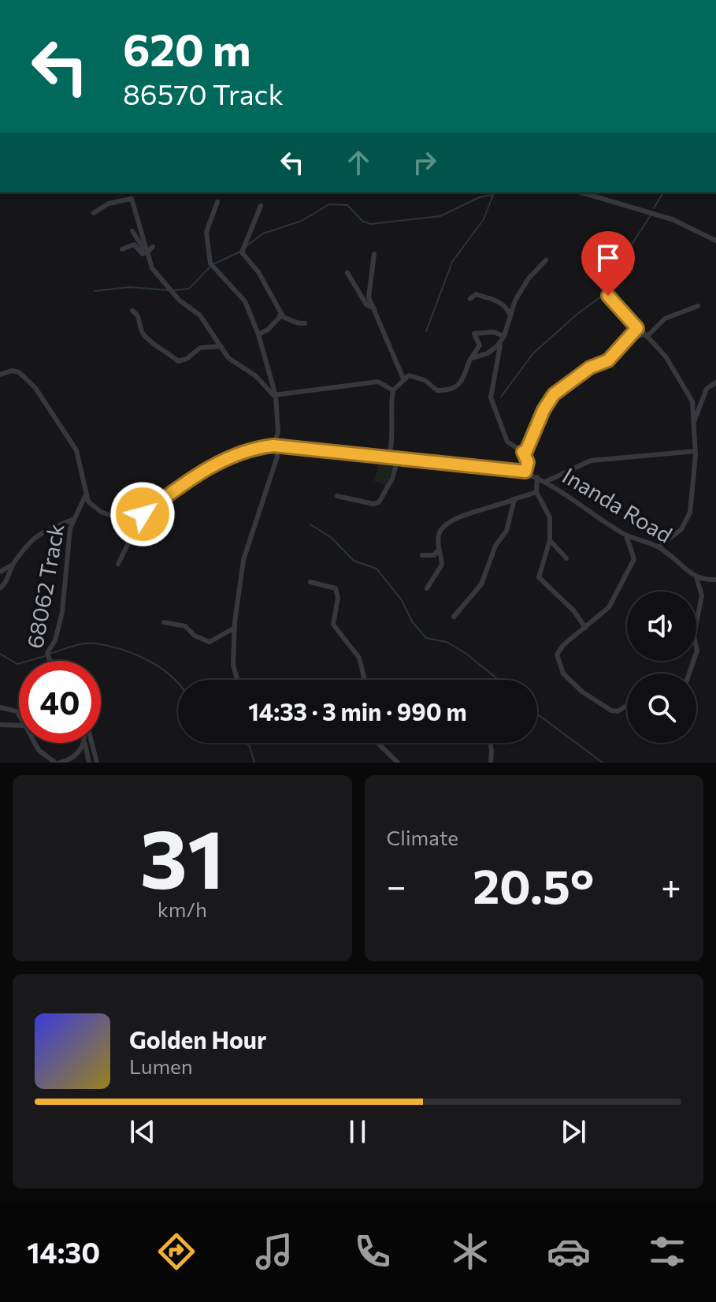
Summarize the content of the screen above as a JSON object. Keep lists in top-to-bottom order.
{
  "streets": {
    "street": ["Inanda Road", "68062 Track"]
  },
  "page": {
    "turn": ["620 m", "86570 Track"],
    "limit": "40",
    "trip": "14:33 · 3 min · 990 m",
    "tile": [
      ["31", "km/h"],
      "Climate"
    ],
    "heat": ["−", "20.5°", "+"],
    "song": ["Golden Hour", "Lumen"],
    "tabs": "14:30"
  }
}
